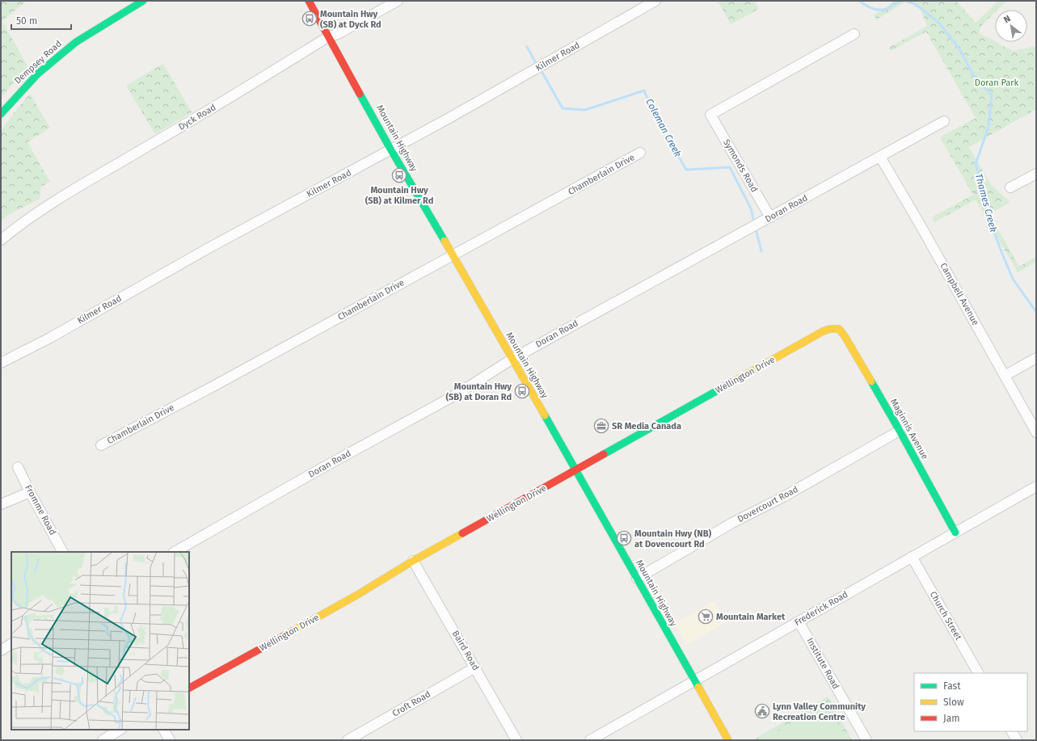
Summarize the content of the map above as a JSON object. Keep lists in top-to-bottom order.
{
  "streets": {
    "street": [
      "Kilmer Road",
      "Dempsey Road",
      "Dyck Road",
      "Mountain Highway",
      "Symonds Road",
      "Chamberlain Drive",
      "Doran Road",
      "Campbell Avenue",
      "Wellington Drive",
      "Maginnis Avenue",
      "Dovercourt Road",
      "Fromme Road",
      "Frederick Road",
      "Church Street",
      "Baird Road",
      "Institute Road",
      "Croft Road"
    ]
  },
  "crossings": [
    ["Kilmer Road", "Mountain Highway"],
    ["Dyck Road", "Mountain Highway"],
    ["Mountain Highway", "Chamberlain Drive"],
    ["Mountain Highway", "Doran Road"],
    ["Mountain Highway", "Wellington Drive"],
    ["Mountain Highway", "Dovercourt Road"],
    ["Mountain Highway", "Frederick Road"],
    ["Symonds Road", "Doran Road"],
    ["Doran Road", "Campbell Avenue"],
    ["Wellington Drive", "Maginnis Avenue"],
    ["Wellington Drive", "Baird Road"],
    ["Maginnis Avenue", "Dovercourt Road"],
    ["Maginnis Avenue", "Frederick Road"],
    ["Frederick Road", "Church Street"],
    ["Frederick Road", "Institute Road"],
    ["Baird Road", "Croft Road"]
  ],
  "water": ["Coleman Creek", "Thames Creek"],
  "parks": ["Doran Park"],
  "places": {
    "bus stop": [
      "Mountain Hwy (SB) at Dyck Rd",
      "Mountain Hwy (SB) at Kilmer Rd",
      "Mountain Hwy (SB) at Doran Rd",
      "Mountain Hwy (NB) at Dovencourt Rd"
    ],
    "office": ["SR Media Canada"],
    "supermarket": ["Mountain Market"],
    "public building": ["Lynn Valley Community Recreation Centre"]
  },
  "legend": ["Fast", "Slow", "Jam"],
  "scale_bar": "50 m",
  "north": "top left"
}
